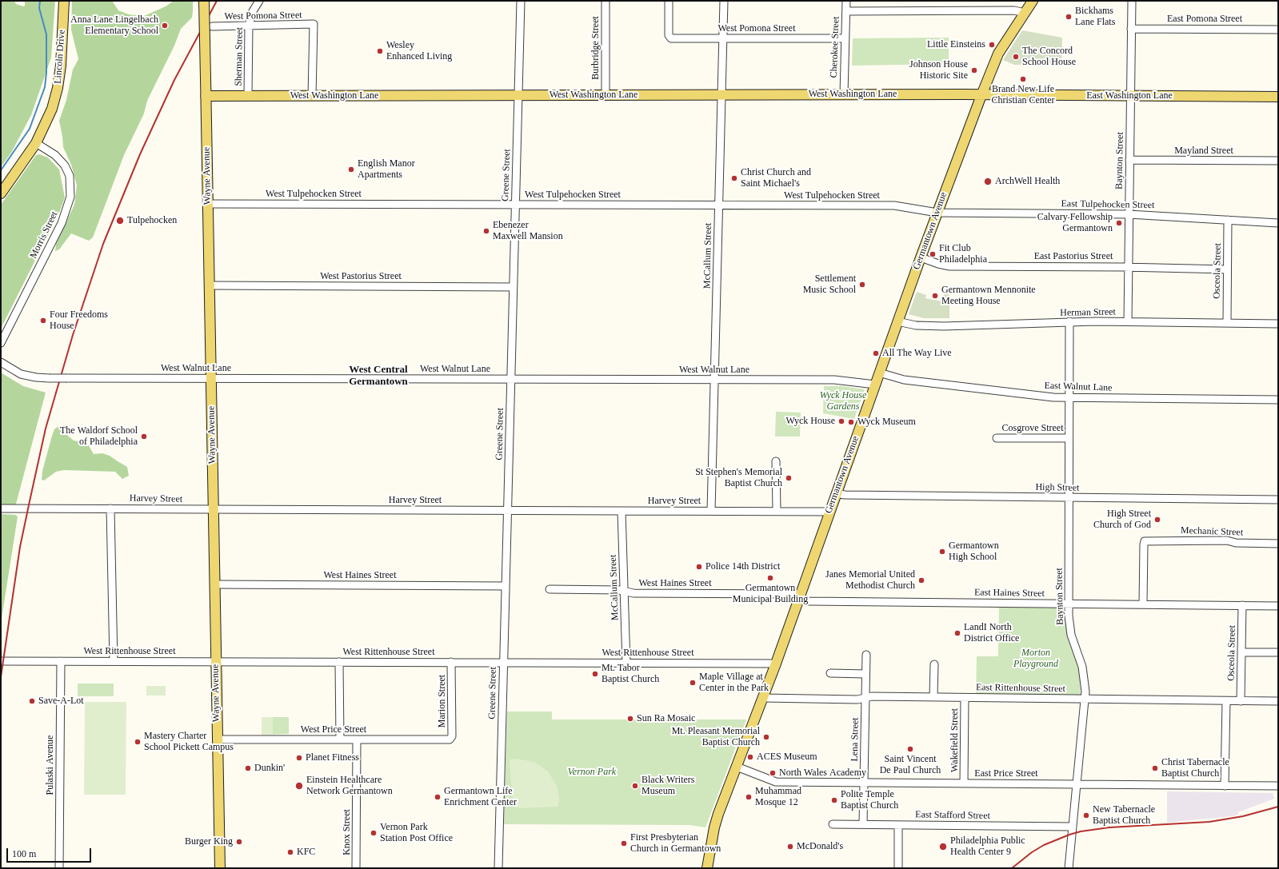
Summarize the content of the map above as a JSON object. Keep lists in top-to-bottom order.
{
  "streets": {
    "main road": [
      "Lincoln Drive",
      "West Washington Lane",
      "East Washington Lane",
      "Wayne Avenue",
      "Germantown Avenue"
    ],
    "street": [
      "West Pomona Street",
      "East Pomona Street",
      "Cherokee Street",
      "Burbridge Street",
      "Sherman Street",
      "Mayland Street",
      "Baynton Street",
      "Greene Street",
      "West Tulpehocken Street",
      "East Tulpehocken Street",
      "Morris Street",
      "McCallum Street",
      "East Pastorius Street",
      "Osceola Street",
      "West Pastorius Street",
      "Herman Street",
      "West Walnut Lane",
      "East Walnut Lane",
      "Cosgrove Street",
      "High Street",
      "Harvey Street",
      "Mechanic Street",
      "West Haines Street",
      "East Haines Street",
      "West Rittenhouse Street",
      "East Rittenhouse Street",
      "Marion Street",
      "West Price Street",
      "Lena Street",
      "Wakefield Street",
      "Pulaski Avenue",
      "East Price Street",
      "East Stafford Street",
      "Knox Street"
    ]
  },
  "crossings": [
    ["West Pomona Street", "Cherokee Street"],
    ["West Pomona Street", "Sherman Street"],
    ["West Pomona Street", "West Washington Lane"],
    ["West Pomona Street", "McCallum Street"],
    ["East Pomona Street", "Baynton Street"],
    ["Cherokee Street", "West Washington Lane"],
    ["Burbridge Street", "West Washington Lane"],
    ["Lincoln Drive", "Morris Street"],
    ["Sherman Street", "West Washington Lane"],
    ["West Washington Lane", "East Washington Lane"],
    ["West Washington Lane", "Greene Street"],
    ["West Washington Lane", "Wayne Avenue"],
    ["West Washington Lane", "Germantown Avenue"],
    ["West Washington Lane", "McCallum Street"],
    ["East Washington Lane", "Baynton Street"],
    ["East Washington Lane", "Germantown Avenue"],
    ["Mayland Street", "Baynton Street"],
    ["Baynton Street", "East Tulpehocken Street"],
    ["Baynton Street", "East Pastorius Street"],
    ["Baynton Street", "Herman Street"],
    ["Baynton Street", "East Walnut Lane"],
    ["Baynton Street", "Cosgrove Street"],
    ["Baynton Street", "High Street"],
    ["Baynton Street", "East Haines Street"],
    ["Baynton Street", "East Rittenhouse Street"],
    ["Baynton Street", "East Price Street"],
    ["Baynton Street", "East Stafford Street"],
    ["Greene Street", "West Tulpehocken Street"],
    ["Greene Street", "West Pastorius Street"],
    ["Greene Street", "West Walnut Lane"],
    ["Greene Street", "Harvey Street"],
    ["Greene Street", "West Haines Street"],
    ["Greene Street", "West Rittenhouse Street"],
    ["Wayne Avenue", "West Tulpehocken Street"],
    ["Wayne Avenue", "West Pastorius Street"],
    ["Wayne Avenue", "West Walnut Lane"],
    ["Wayne Avenue", "Harvey Street"],
    ["Wayne Avenue", "West Haines Street"],
    ["Wayne Avenue", "West Rittenhouse Street"],
    ["Wayne Avenue", "West Price Street"],
    ["West Tulpehocken Street", "East Tulpehocken Street"],
    ["West Tulpehocken Street", "Germantown Avenue"],
    ["West Tulpehocken Street", "McCallum Street"],
    ["East Tulpehocken Street", "Germantown Avenue"],
    ["East Tulpehocken Street", "Osceola Street"],
    ["Germantown Avenue", "East Pastorius Street"],
    ["Germantown Avenue", "Herman Street"],
    ["Germantown Avenue", "West Walnut Lane"],
    ["Germantown Avenue", "East Walnut Lane"],
    ["Germantown Avenue", "High Street"],
    ["Germantown Avenue", "Harvey Street"],
    ["Germantown Avenue", "West Haines Street"],
    ["Germantown Avenue", "East Haines Street"],
    ["Germantown Avenue", "West Rittenhouse Street"],
    ["Germantown Avenue", "East Rittenhouse Street"],
    ["Germantown Avenue", "East Price Street"],
    ["McCallum Street", "West Walnut Lane"],
    ["McCallum Street", "Harvey Street"],
    ["McCallum Street", "West Haines Street"],
    ["McCallum Street", "West Rittenhouse Street"],
    ["East Pastorius Street", "Osceola Street"],
    ["Osceola Street", "Herman Street"],
    ["Osceola Street", "East Haines Street"],
    ["Osceola Street", "East Rittenhouse Street"],
    ["Mechanic Street", "East Haines Street"],
    ["West Haines Street", "East Haines Street"],
    ["West Rittenhouse Street", "Marion Street"],
    ["West Rittenhouse Street", "Pulaski Avenue"],
    ["East Rittenhouse Street", "Lena Street"],
    ["East Rittenhouse Street", "Wakefield Street"],
    ["Marion Street", "West Price Street"],
    ["West Price Street", "Knox Street"],
    ["Lena Street", "East Price Street"],
    ["Lena Street", "East Stafford Street"],
    ["Wakefield Street", "East Price Street"]
  ],
  "districts": ["West Central Germantown"],
  "parks": ["Wyck House Gardens", "Morton Playground", "Vernon Park"],
  "places": [
    "Bickhams Lane Flats",
    "Anna Lane Lingelbach Elementary School",
    "Little Einsteins",
    "Wesley Enhanced Living",
    "The Concord School House",
    "Johnson House Historic Site",
    "Brand New Life Christian Center",
    "English Manor Apartments",
    "Christ Church and Saint Michael's",
    "ArchWell Health",
    "Tulpehocken",
    "Calvary Fellowship Germantown",
    "Ebenezer Maxwell Mansion",
    "Fit Club Philadelphia",
    "Settlement Music School",
    "Germantown Mennonite Meeting House",
    "Four Freedoms House",
    "All The Way Live",
    "Wyck House",
    "Wyck Museum",
    "The Waldorf School of Philadelphia",
    "St Stephen's Memorial Baptist Church",
    "High Street Church of God",
    "Germantown High School",
    "Police 14th District",
    "Germantown Municipal Building",
    "Janes Memorial United Methodist Church",
    "LandI North District Office",
    "Mt. Tabor Baptist Church",
    "Maple Village at Center in the Park",
    "Save-A-Lot",
    "Sun Ra Mosaic",
    "Mt. Pleasant Memorial Baptist Church",
    "Mastery Charter School Pickett Campus",
    "Saint Vincent De Paul Church",
    "ACES Museum",
    "Planet Fitness",
    "Dunkin'",
    "Christ Tabernacle Baptist Church",
    "North Wales Academy",
    "Einstein Healthcare Network Germantown",
    "Black Writers Museum",
    "Germantown Life Enrichment Center",
    "Muhammad Mosque 12",
    "Polite Temple Baptist Church",
    "New Tabernacle Baptist Church",
    "Vernon Park Station Post Office",
    "Burger King",
    "First Presbyterian Church in Germantown",
    "McDonald's",
    "Philadelphia Public Health Center 9",
    "KFC"
  ],
  "scale_bar": "100 m"
}
